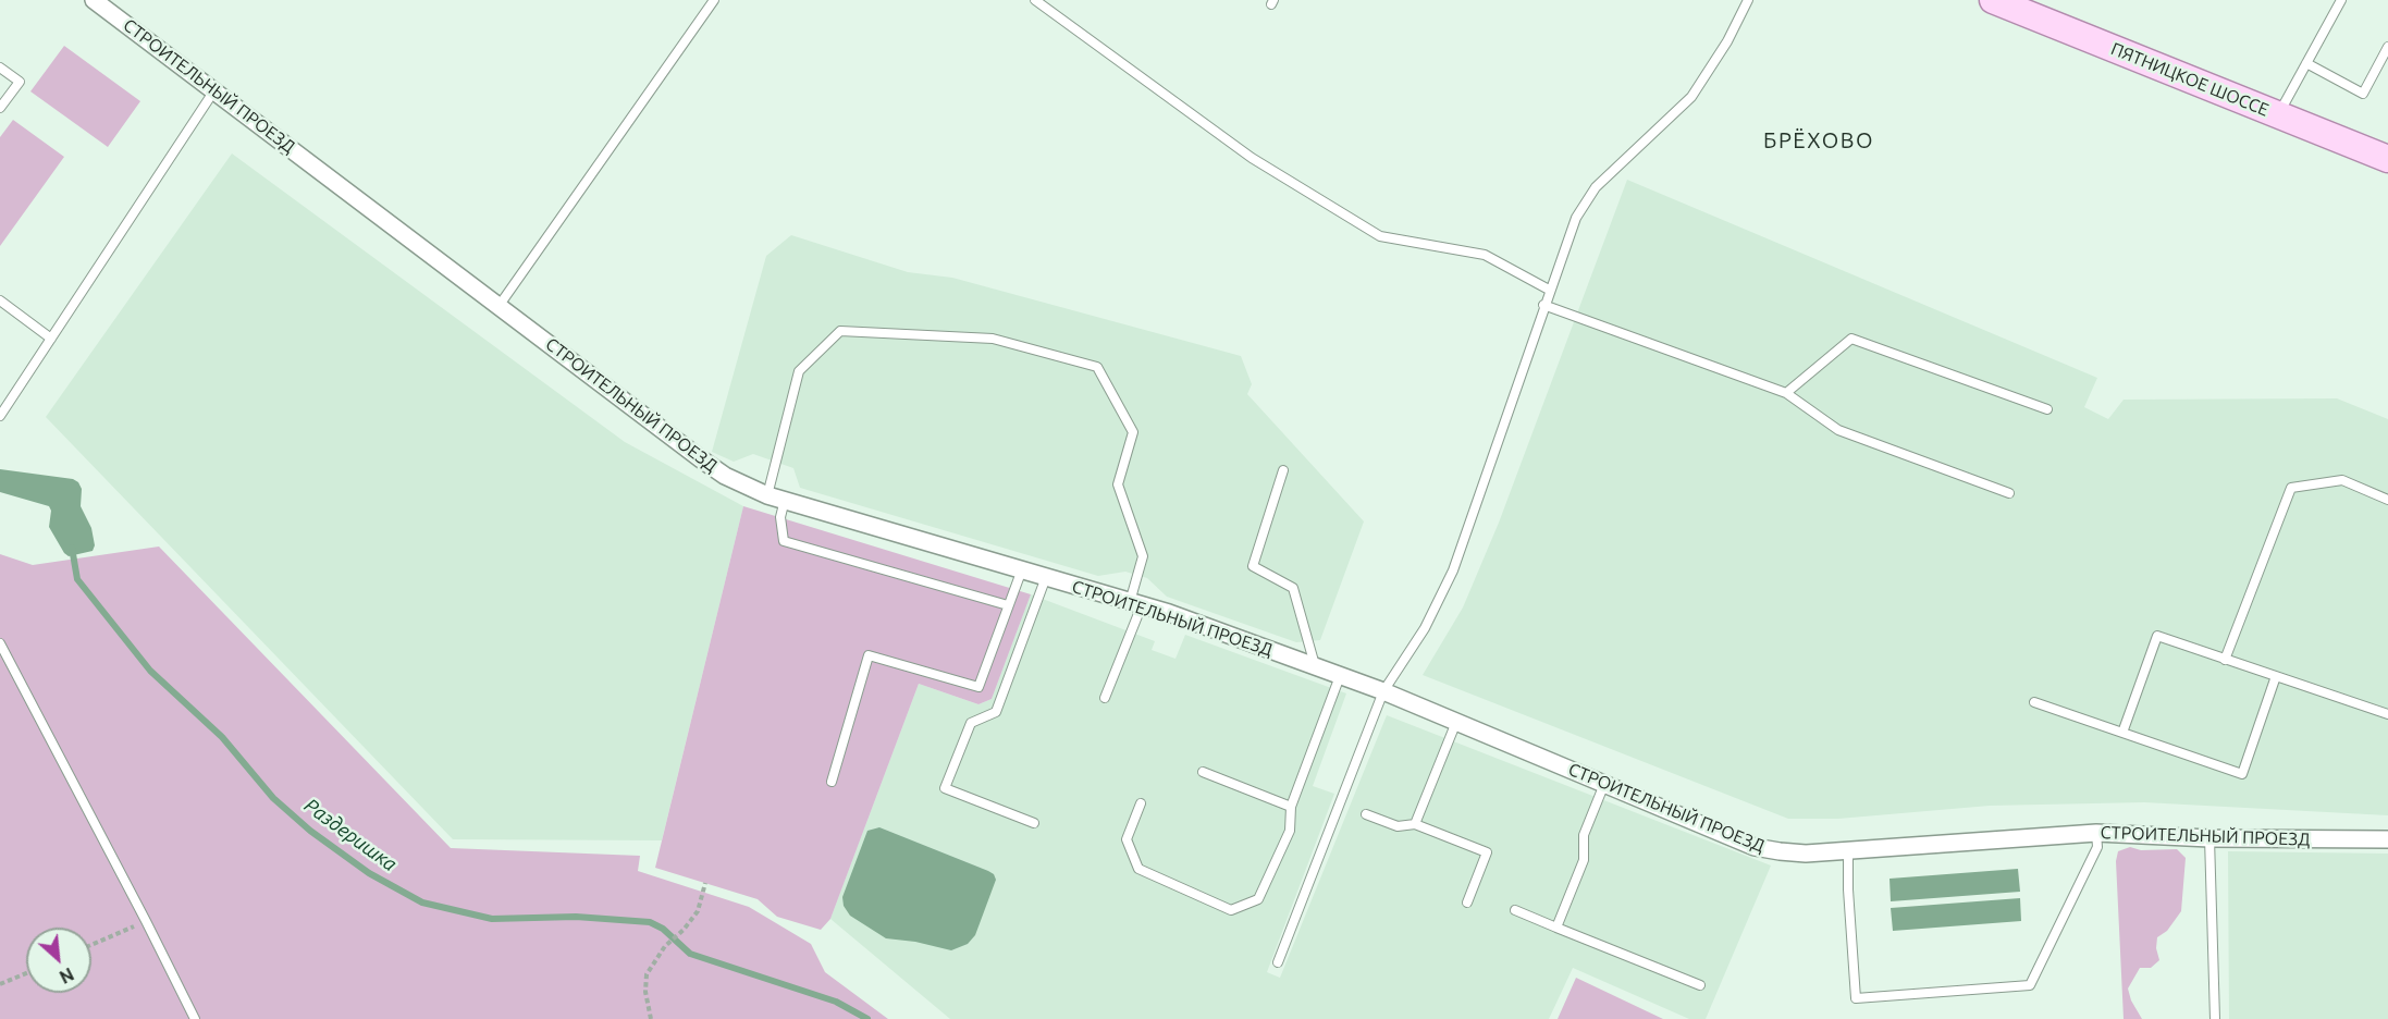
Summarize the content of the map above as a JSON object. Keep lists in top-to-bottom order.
{
  "streets": {
    "main road": ["ПЯТНИЦКОЕ ШОССЕ"],
    "street": ["СТРОИТЕЛЬНЫЙ ПРОЕЗД"]
  },
  "districts": ["БРЁХОВО"],
  "water": ["Раздеришка"],
  "north": "bottom right"
}
